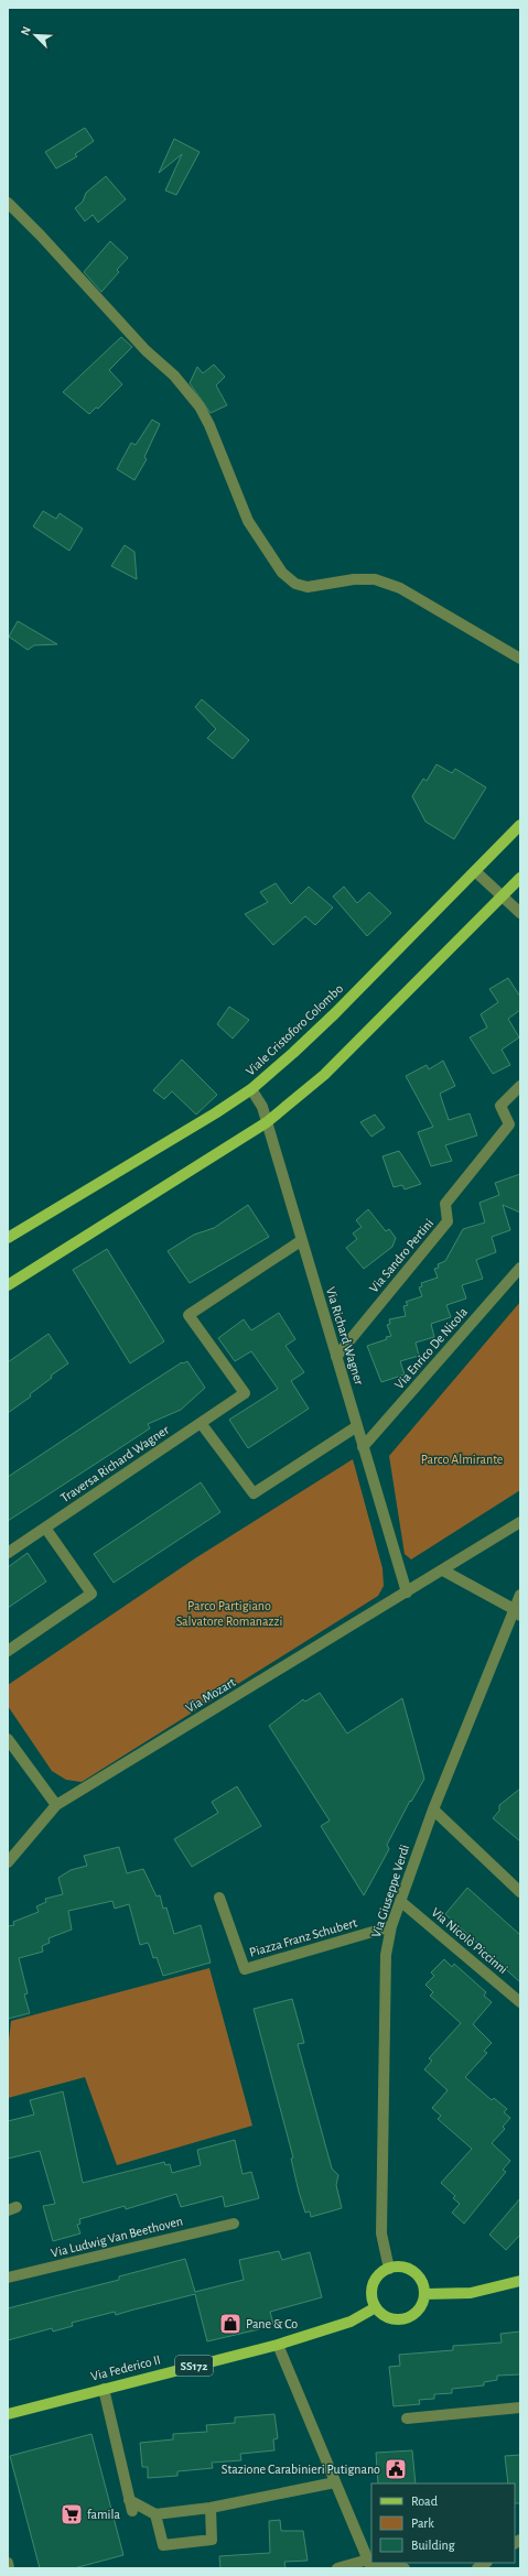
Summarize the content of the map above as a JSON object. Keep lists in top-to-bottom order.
{
  "streets": {
    "main road": ["Viale Cristoforo Colombo", "SS172", "Via Federico II"],
    "street": [
      "Via Sandro Pertini",
      "Via Richard Wagner",
      "Via Enrico De Nicola",
      "Traversa Richard Wagner",
      "Via Mozart",
      "Via Giuseppe Verdi",
      "Piazza Franz Schubert",
      "Via Nicolò Piccinni",
      "Via Ludwig Van Beethoven"
    ]
  },
  "crossings": [
    ["Viale Cristoforo Colombo", "Via Richard Wagner"],
    ["Via Sandro Pertini", "Via Richard Wagner"],
    ["Via Richard Wagner", "Via Enrico De Nicola"],
    ["Via Richard Wagner", "Traversa Richard Wagner"],
    ["Via Richard Wagner", "Via Mozart"],
    ["Via Giuseppe Verdi", "Piazza Franz Schubert"],
    ["Via Giuseppe Verdi", "Via Nicolò Piccinni"],
    ["Via Giuseppe Verdi", "Via Federico II"]
  ],
  "parks": ["Parco Almirante", "Parco Partigiano Salvatore Romanazzi"],
  "places": {
    "shop": ["Pane & Co"],
    "public building": ["Stazione Carabinieri Putignano"],
    "supermarket": ["famila"]
  },
  "legend": ["Road", "Park", "Building"],
  "north": "top left"
}
